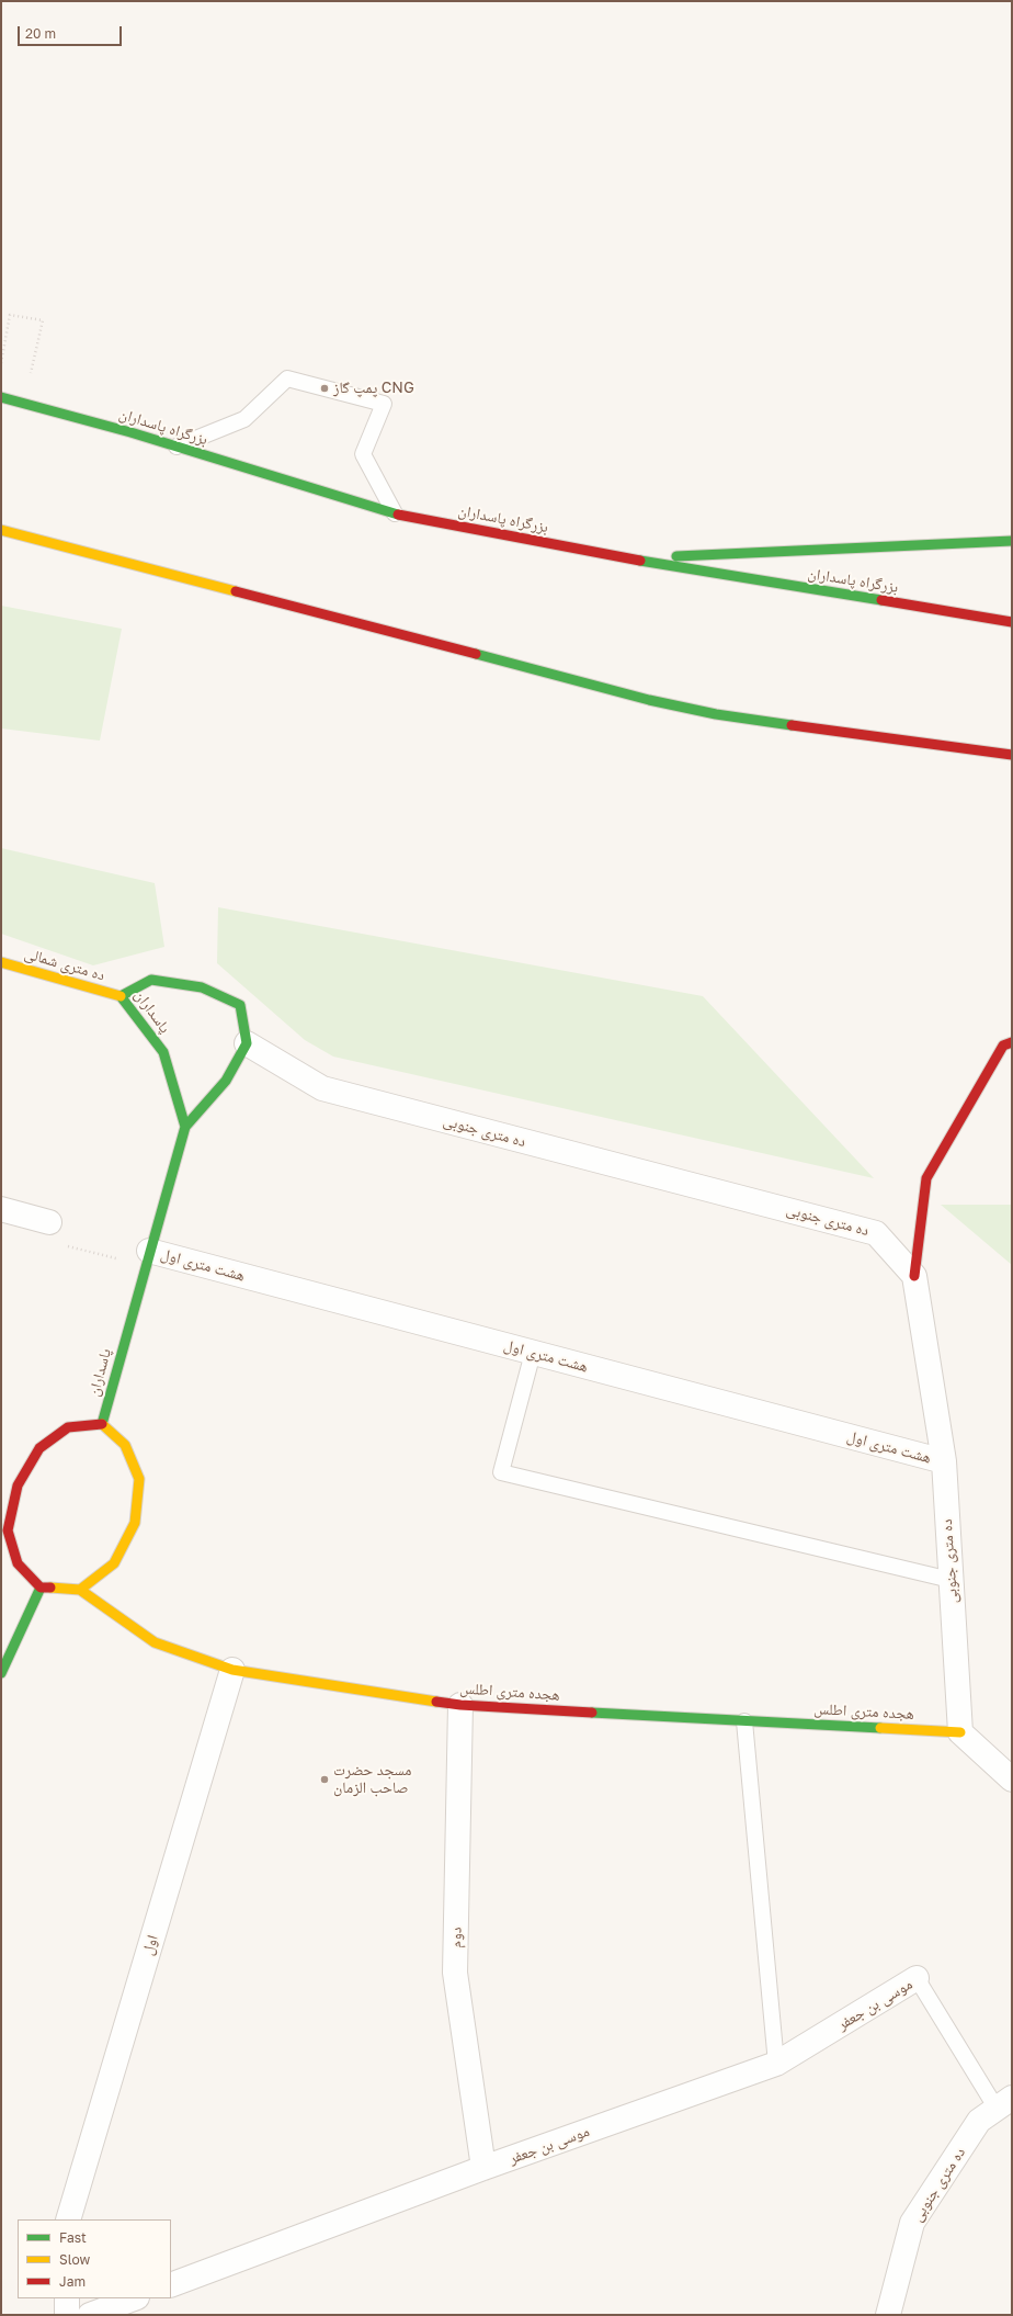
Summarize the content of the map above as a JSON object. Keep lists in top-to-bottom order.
{
  "streets": {
    "main road": [
      "بزرگراه پاسداران",
      "ده متری شمالی",
      "پاسداران",
      "هجده متری اطلس"
    ],
    "street": [
      "ده متری جنوبی",
      "هشت متری اول",
      "دوم",
      "اول",
      "موسی بن جعفر"
    ]
  },
  "crossings": [
    ["ده متری شمالی", "پاسداران"],
    ["پاسداران", "ده متری جنوبی"],
    ["پاسداران", "هشت متری اول"],
    ["پاسداران", "هجده متری اطلس"],
    ["ده متری جنوبی", "هشت متری اول"],
    ["ده متری جنوبی", "هجده متری اطلس"],
    ["هجده متری اطلس", "دوم"],
    ["هجده متری اطلس", "اول"],
    ["دوم", "موسی بن جعفر"]
  ],
  "places": ["پمپ گاز CNG", "مسجد حضرت صاحب الزمان"],
  "legend": ["Fast", "Slow", "Jam"],
  "scale_bar": "20 m"
}
